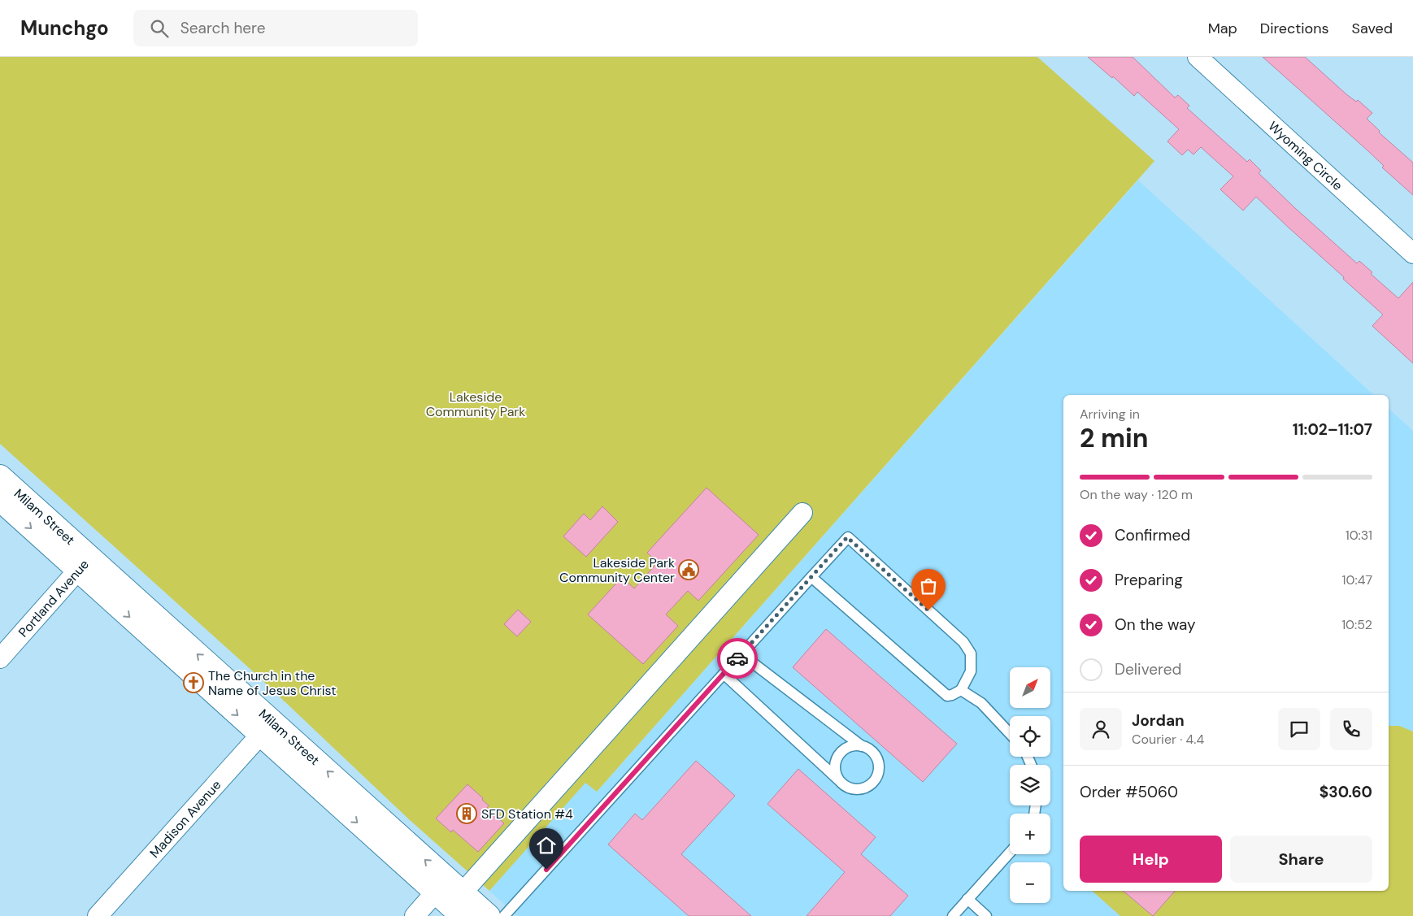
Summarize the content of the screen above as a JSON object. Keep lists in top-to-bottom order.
{
  "streets": {
    "street": [
      "Wyoming Circle",
      "Milam Street",
      "Portland Avenue",
      "Madison Avenue"
    ]
  },
  "crossings": [
    ["Milam Street", "Portland Avenue"],
    ["Milam Street", "Madison Avenue"]
  ],
  "parks": ["Lakeside Community Park"],
  "places": {
    "public building": ["Lakeside Park Community Center"],
    "church": ["The Church in the Name of Jesus Christ"],
    "building": ["SFD Station #4"]
  },
  "north": "top right",
  "page": {
    "header": "Munchgo",
    "search": "Search here",
    "nav": ["Map", "Directions", "Saved"],
    "heading": ["2 min", "Arriving in", "11:02–11:07"],
    "panel": [
      "Jordan",
      "Courier · 4.4",
      "Order #5060",
      "$30.60"
    ],
    "bar": "On the way · 120 m",
    "list": [
      ["Confirmed", "10:31"],
      ["Preparing", "10:47"],
      ["On the way", "10:52"],
      "Delivered"
    ],
    "map_buttons": ["+", "−"],
    "buttons": ["Help", "Share"]
  }
}
